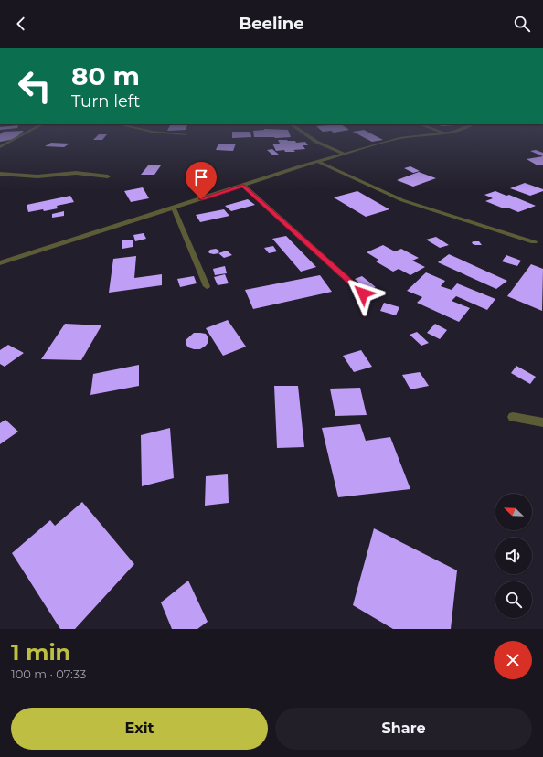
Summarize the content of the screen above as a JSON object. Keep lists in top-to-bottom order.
{
  "north": "top left",
  "page": {
    "header": "Beeline",
    "turn": ["80 m", "Turn left"],
    "heading": ["1 min", "100 m · 07:33"],
    "buttons": ["Exit", "Share"]
  }
}
